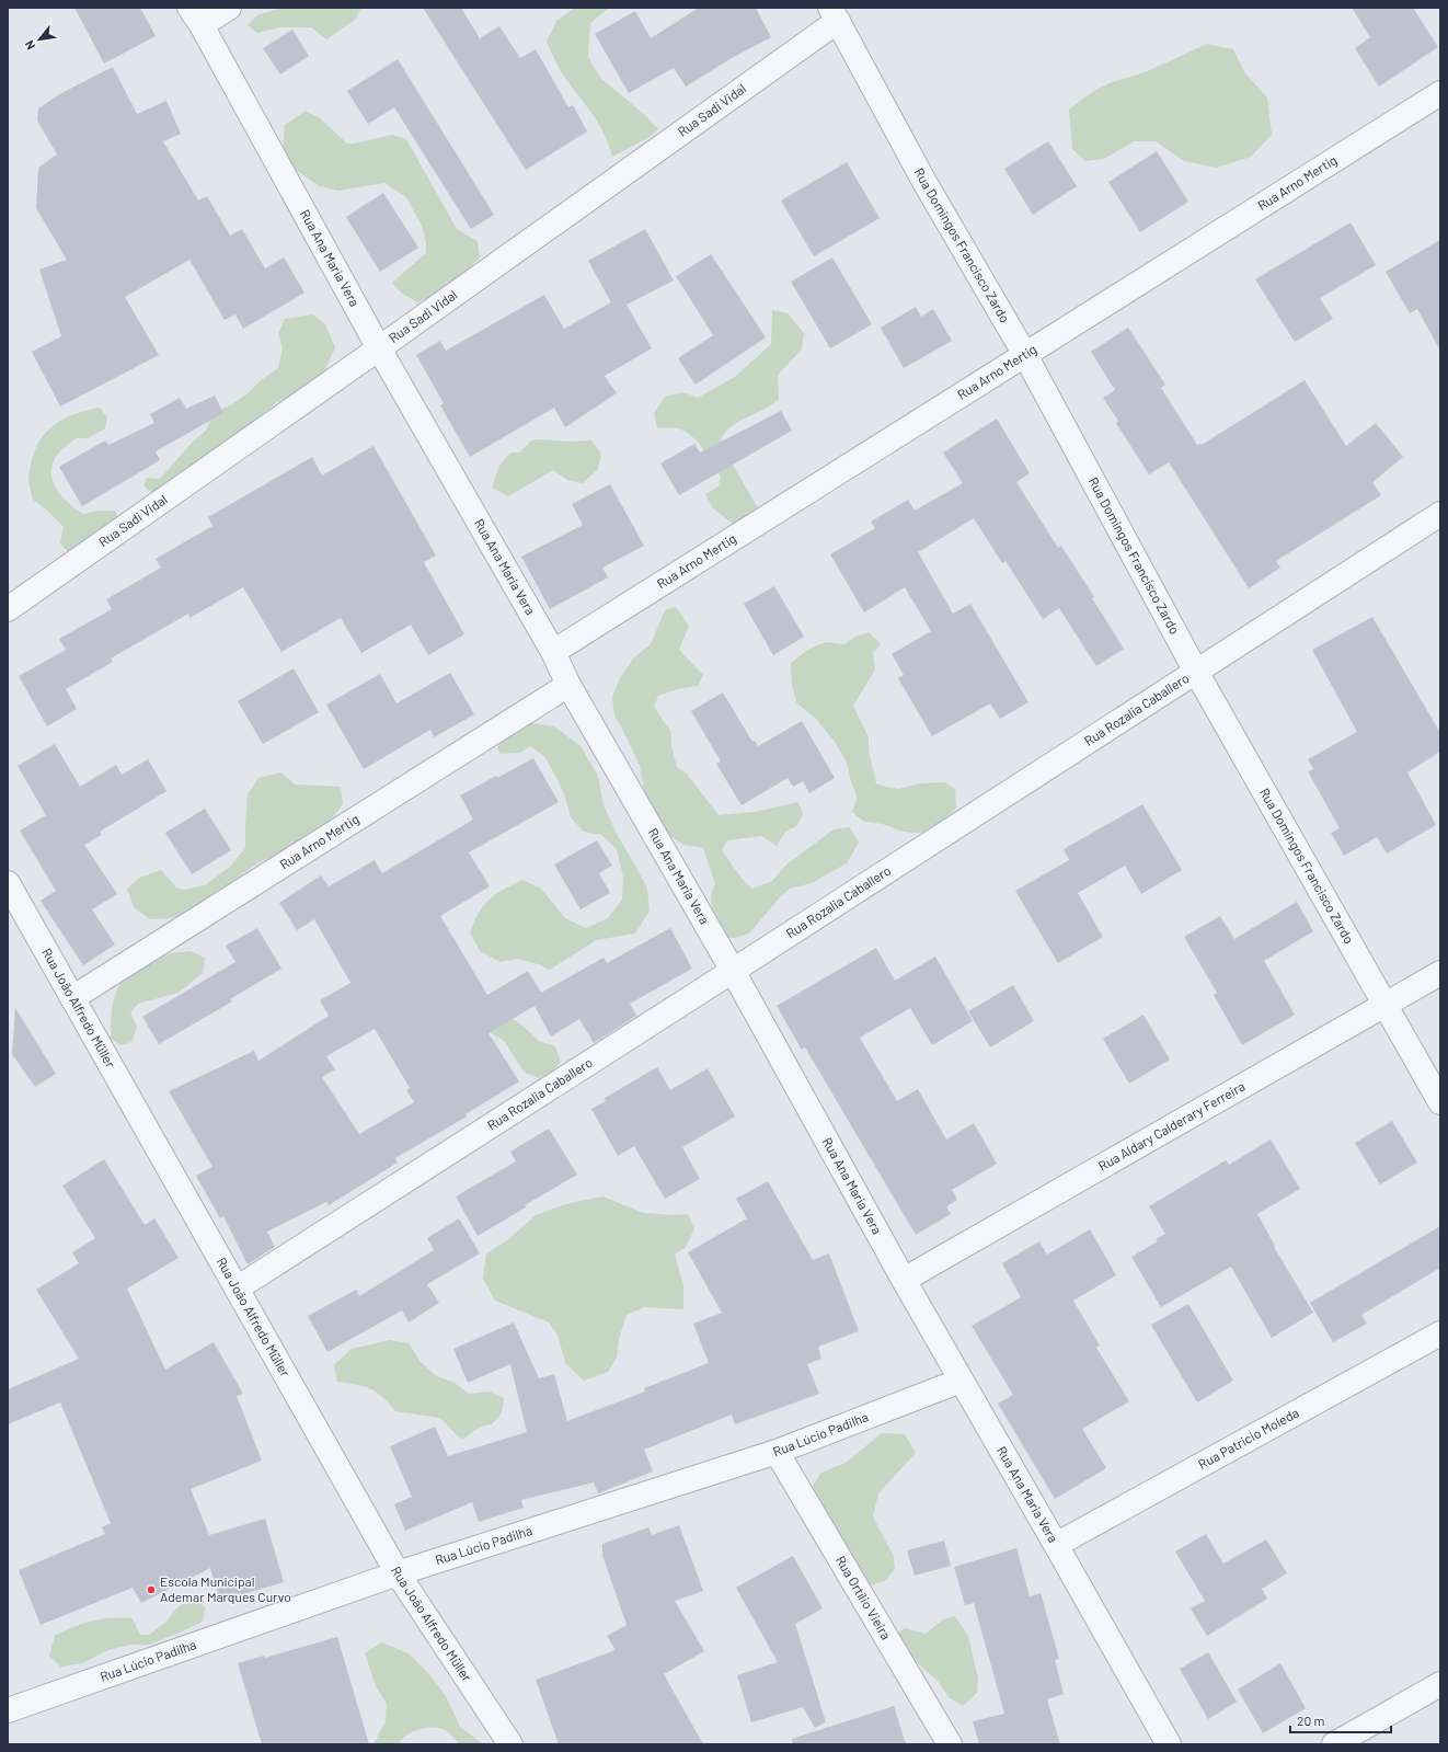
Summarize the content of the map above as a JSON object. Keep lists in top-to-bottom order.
{
  "streets": {
    "street": [
      "Rua Sadi Vidal",
      "Rua Arno Mertig",
      "Rua Domingos Francisco Zardo",
      "Rua Ana Maria Vera",
      "Rua Rozalia Caballero",
      "Rua João Alfredo Müller",
      "Rua Aldary Calderary Ferreira",
      "Rua Lúcio Padilha",
      "Rua Patricio Moleda",
      "Rua Ortílio Vieira"
    ]
  },
  "crossings": [
    ["Rua Sadi Vidal", "Rua Domingos Francisco Zardo"],
    ["Rua Sadi Vidal", "Rua Ana Maria Vera"],
    ["Rua Arno Mertig", "Rua Domingos Francisco Zardo"],
    ["Rua Arno Mertig", "Rua Ana Maria Vera"],
    ["Rua Arno Mertig", "Rua João Alfredo Müller"],
    ["Rua Domingos Francisco Zardo", "Rua Rozalia Caballero"],
    ["Rua Domingos Francisco Zardo", "Rua Aldary Calderary Ferreira"],
    ["Rua Ana Maria Vera", "Rua Rozalia Caballero"],
    ["Rua Ana Maria Vera", "Rua Aldary Calderary Ferreira"],
    ["Rua Ana Maria Vera", "Rua Lúcio Padilha"],
    ["Rua Ana Maria Vera", "Rua Patricio Moleda"],
    ["Rua Rozalia Caballero", "Rua João Alfredo Müller"],
    ["Rua João Alfredo Müller", "Rua Lúcio Padilha"],
    ["Rua Lúcio Padilha", "Rua Ortílio Vieira"]
  ],
  "places": ["Escola Municipal Ademar Marques Curvo"],
  "scale_bar": "20 m",
  "north": "bottom left"
}
